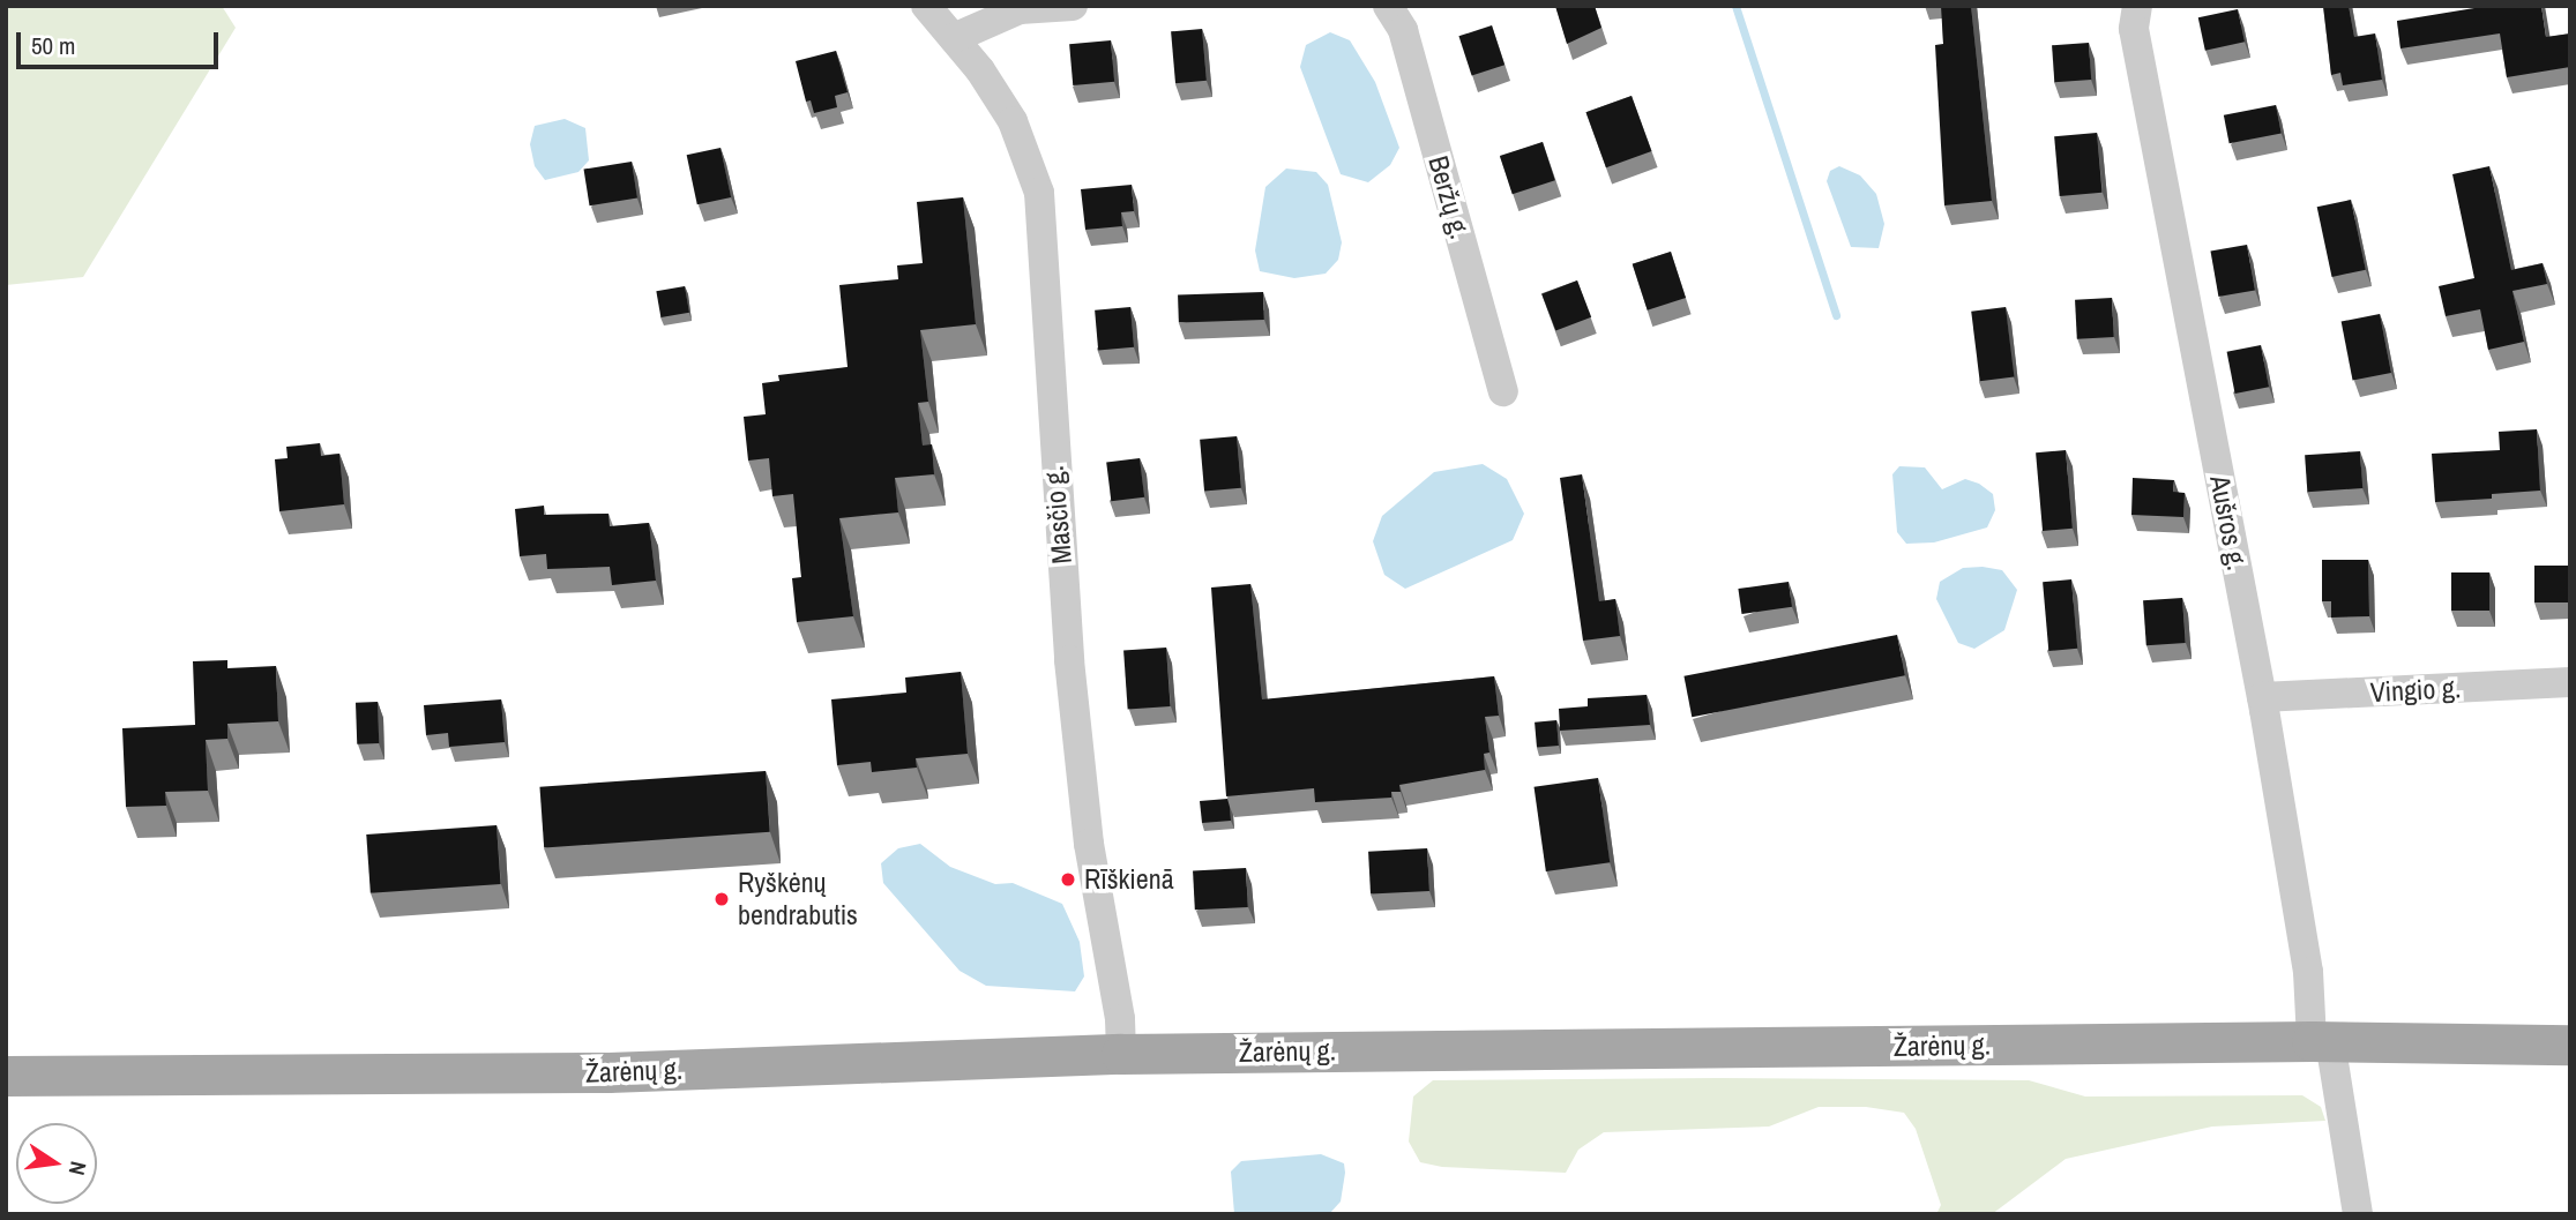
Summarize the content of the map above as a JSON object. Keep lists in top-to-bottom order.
{
  "streets": {
    "main road": ["Žarėnų g."],
    "street": [
      "Beržų g.",
      "Masčio g.",
      "Aušros g.",
      "Vingio g."
    ]
  },
  "crossings": [
    ["Masčio g.", "Žarėnų g."],
    ["Aušros g.", "Vingio g."],
    ["Aušros g.", "Žarėnų g."]
  ],
  "places": ["Rīškienā", "Ryškėnų bendrabutis"],
  "scale_bar": "50 m",
  "north": "right"
}
